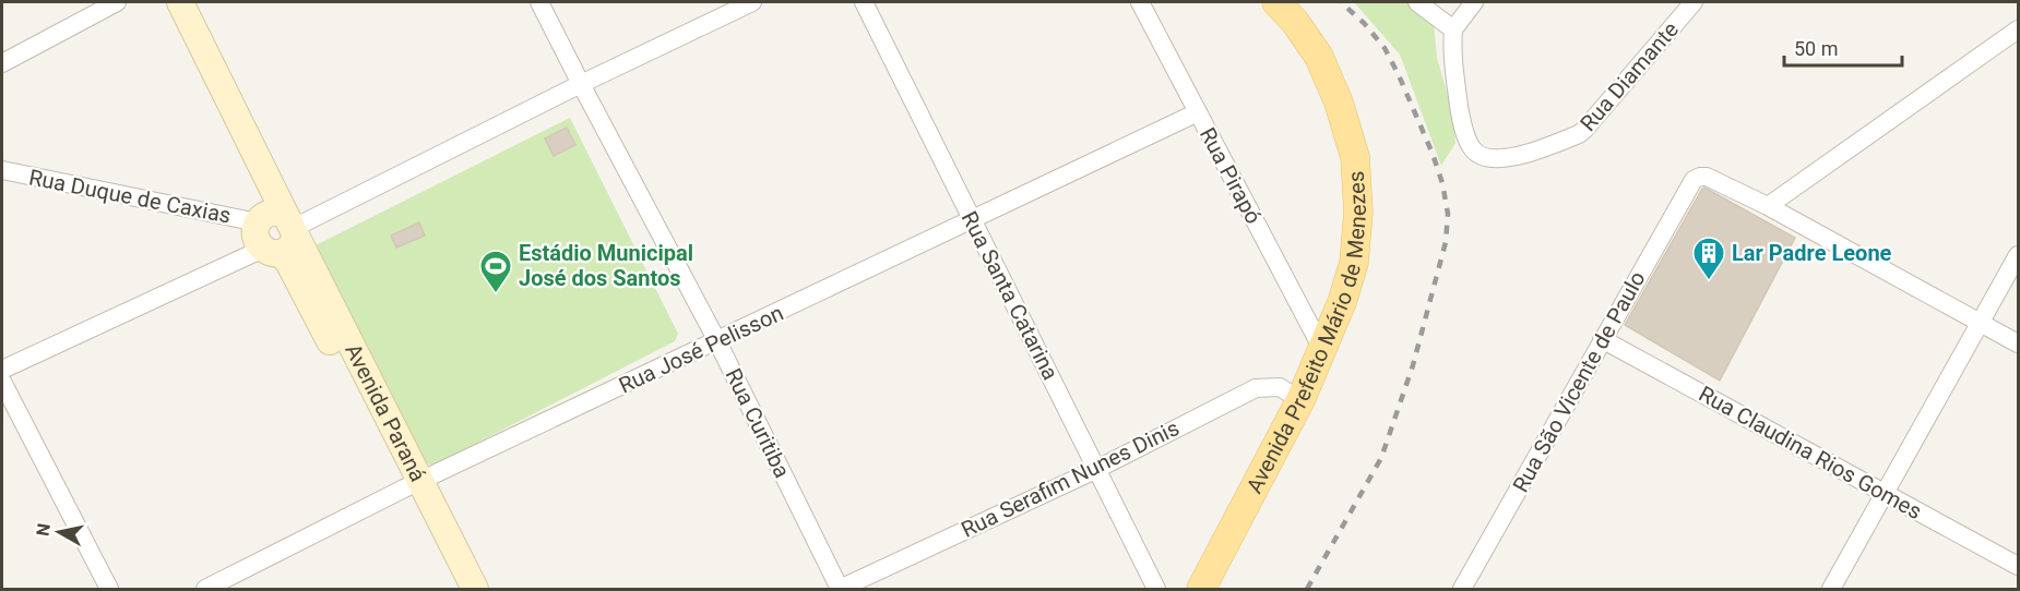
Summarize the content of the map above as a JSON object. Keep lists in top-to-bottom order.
{
  "streets": {
    "main road": ["Avenida Prefeito Mário de Menezes", "Avenida Paraná"],
    "street": [
      "Rua Diamante",
      "Rua Pirapó",
      "Rua Duque de Caxias",
      "Rua Santa Catarina",
      "Rua José Pelisson",
      "Rua São Vicente de Paulo",
      "Rua Curitiba",
      "Rua Claudina Rios Gomes",
      "Rua Serafim Nunes Dinis"
    ]
  },
  "crossings": [
    ["Rua Pirapó", "Avenida Prefeito Mário de Menezes"],
    ["Rua Pirapó", "Rua José Pelisson"],
    ["Rua Duque de Caxias", "Avenida Paraná"],
    ["Rua Santa Catarina", "Rua José Pelisson"],
    ["Rua Santa Catarina", "Rua Serafim Nunes Dinis"],
    ["Avenida Prefeito Mário de Menezes", "Rua Serafim Nunes Dinis"],
    ["Rua José Pelisson", "Avenida Paraná"],
    ["Rua José Pelisson", "Rua Curitiba"],
    ["Rua São Vicente de Paulo", "Rua Claudina Rios Gomes"],
    ["Rua Curitiba", "Rua Serafim Nunes Dinis"]
  ],
  "places": {
    "building": ["Lar Padre Leone"],
    "sports": ["Estádio Municipal José dos Santos"]
  },
  "scale_bar": "50 m",
  "north": "left"
}
